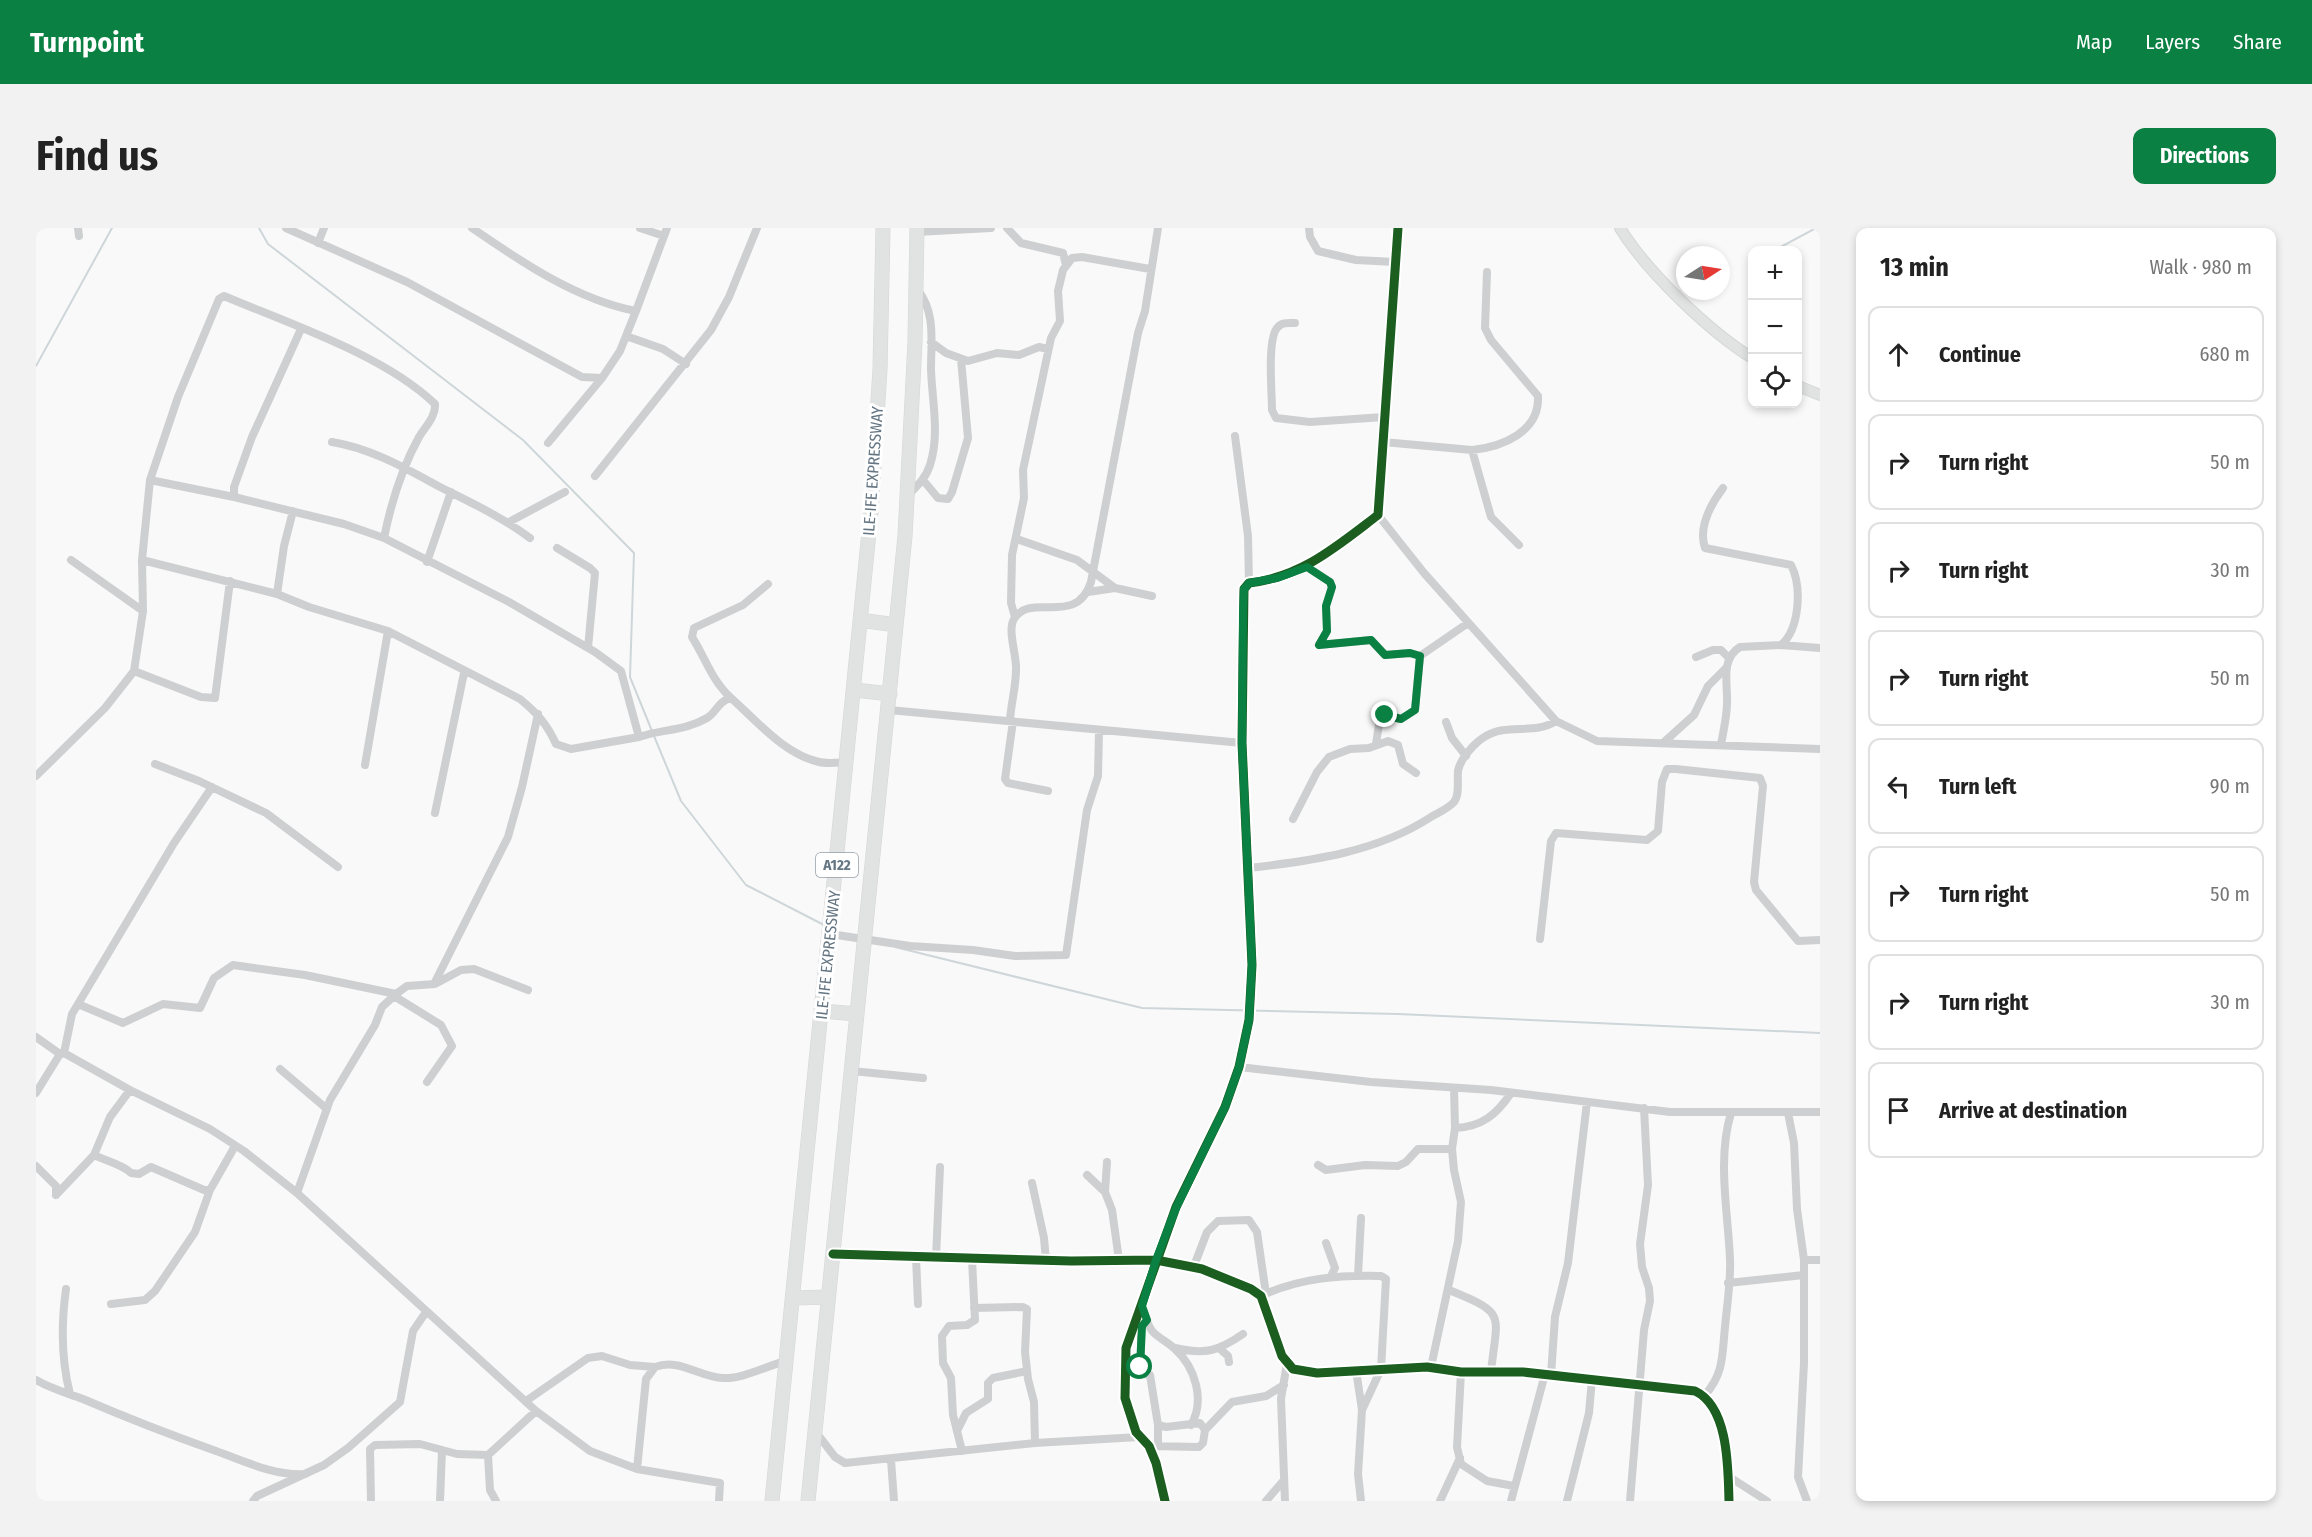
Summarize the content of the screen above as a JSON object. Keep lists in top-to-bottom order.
{
  "streets": {
    "highway": ["ILE-IFE EXPRESSWAY", "A122"]
  },
  "north": "right",
  "page": {
    "header": "Turnpoint",
    "nav": ["Map", "Layers", "Share"],
    "buttons": "Directions",
    "title": "Find us",
    "heading": ["13 min", "Walk · 980 m"],
    "map_buttons": ["+", "−"],
    "list": [
      ["Continue", "680 m"],
      ["Turn right", "50 m"],
      ["Turn right", "30 m"],
      ["Turn right", "50 m"],
      ["Turn left", "90 m"],
      ["Turn right", "50 m"],
      ["Turn right", "30 m"],
      "Arrive at destination"
    ]
  }
}
